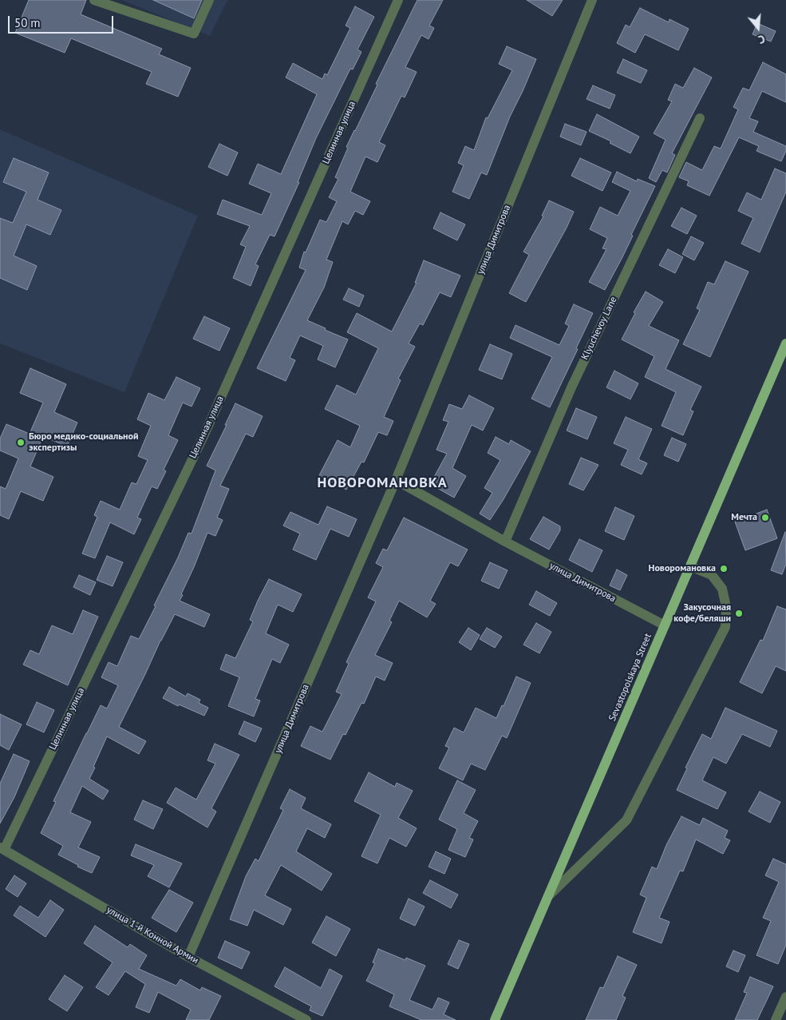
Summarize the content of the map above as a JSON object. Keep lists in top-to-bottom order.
{
  "streets": {
    "main road": ["Sevastopolskaya Street"],
    "street": [
      "Целинная улица",
      "улица Димитрова",
      "Klyuchevoy Lane",
      "улица 1-й Конной Армии"
    ]
  },
  "crossings": [
    ["Целинная улица", "улица 1-й Конной Армии"],
    ["улица Димитрова", "Klyuchevoy Lane"],
    ["улица Димитрова", "Sevastopolskaya Street"],
    ["улица Димитрова", "улица 1-й Конной Армии"]
  ],
  "districts": ["НОВОРОМАНОВКА"],
  "places": [
    "Бюро медико-социальной экспертизы",
    "Мечта",
    "Новоромановка",
    "Закусочная кофе/беляши"
  ],
  "scale_bar": "50 m",
  "north": "bottom"
}
